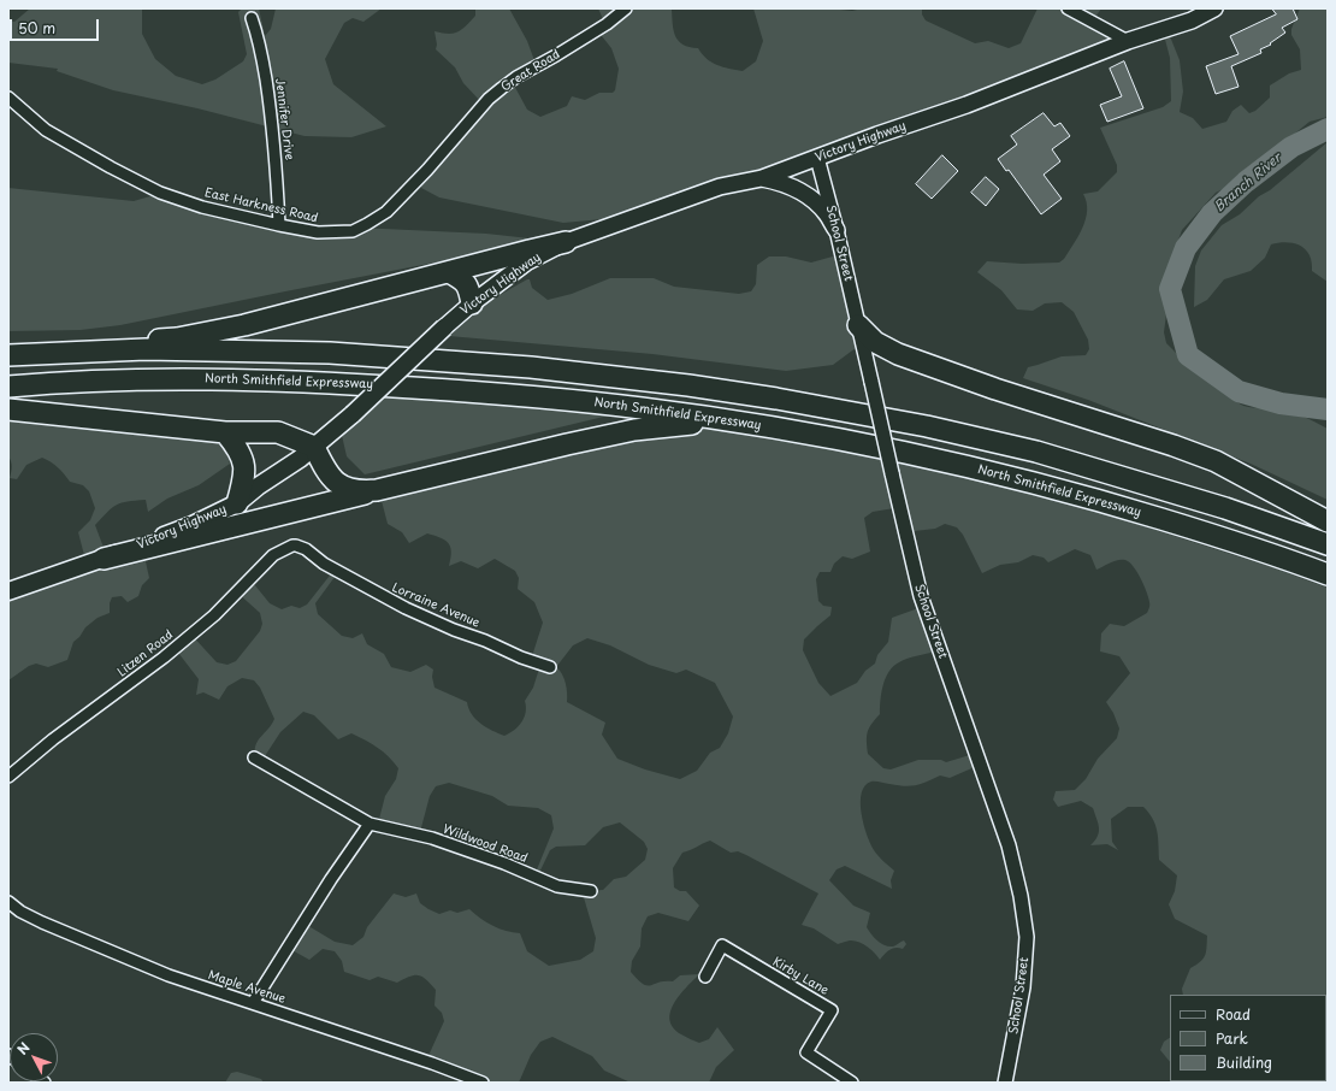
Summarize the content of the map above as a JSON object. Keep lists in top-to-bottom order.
{
  "streets": {
    "highway": ["North Smithfield Expressway"],
    "main road": ["Victory Highway"],
    "street": [
      "Great Road",
      "Jennifer Drive",
      "East Harkness Road",
      "School Street",
      "Lorraine Avenue",
      "Litzen Road",
      "Wildwood Road",
      "Kirby Lane",
      "Maple Avenue"
    ]
  },
  "crossings": [
    ["Great Road", "East Harkness Road"],
    ["Jennifer Drive", "East Harkness Road"],
    ["Victory Highway", "School Street"],
    ["Lorraine Avenue", "Litzen Road"]
  ],
  "water": ["Branch River"],
  "legend": ["Road", "Park", "Building"],
  "scale_bar": "50 m",
  "north": "top left"
}
